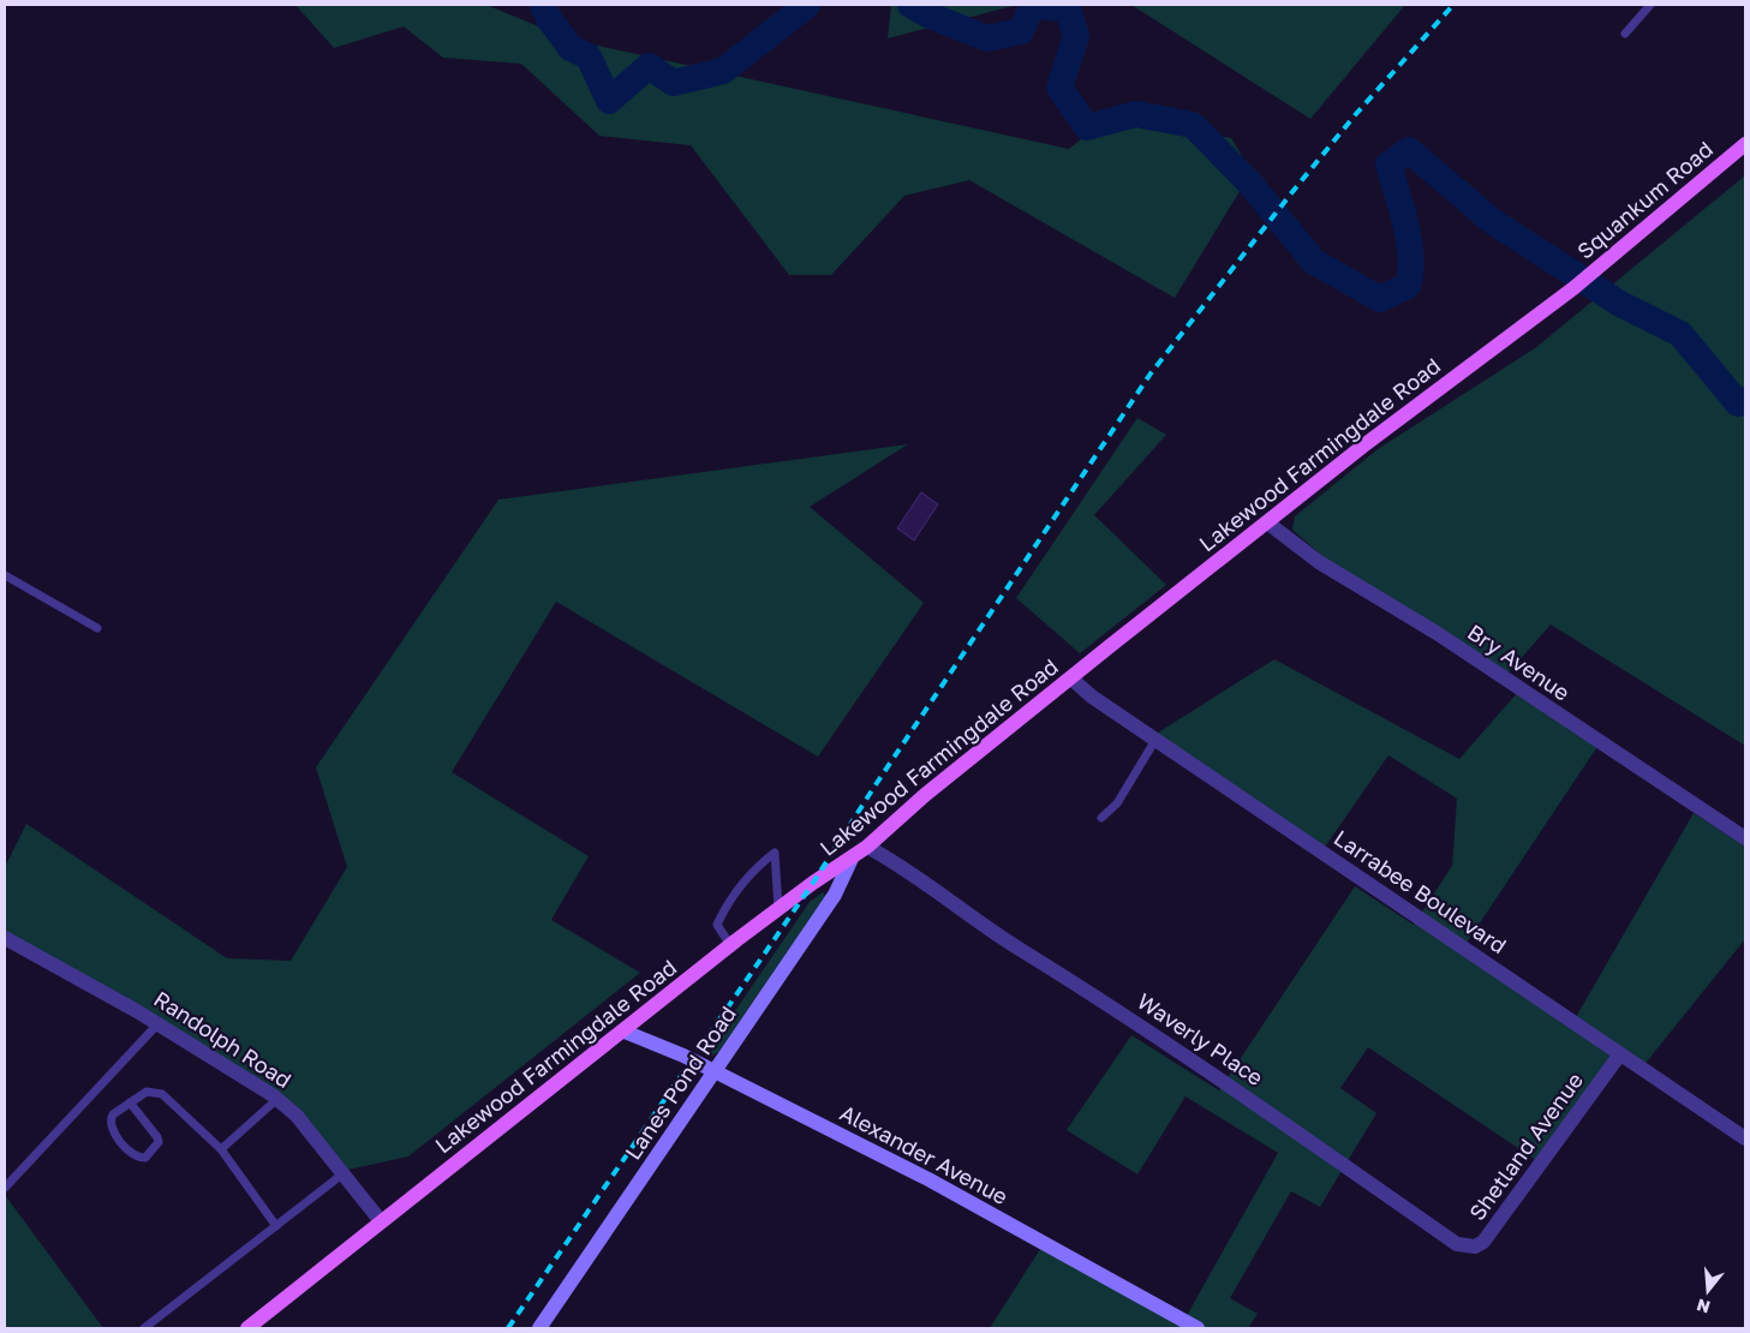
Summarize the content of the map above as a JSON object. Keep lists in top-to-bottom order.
{
  "streets": {
    "main road": ["Squankum Road", "Lakewood Farmingdale Road"],
    "street": [
      "Bry Avenue",
      "Larrabee Boulevard",
      "Randolph Road",
      "Waverly Place",
      "Lanes Pond Road",
      "Shetland Avenue",
      "Alexander Avenue"
    ]
  },
  "crossings": [
    ["Squankum Road", "Lakewood Farmingdale Road"],
    ["Lakewood Farmingdale Road", "Bry Avenue"],
    ["Lakewood Farmingdale Road", "Larrabee Boulevard"],
    ["Lakewood Farmingdale Road", "Randolph Road"],
    ["Lakewood Farmingdale Road", "Waverly Place"],
    ["Lakewood Farmingdale Road", "Lanes Pond Road"],
    ["Lakewood Farmingdale Road", "Alexander Avenue"],
    ["Larrabee Boulevard", "Shetland Avenue"],
    ["Waverly Place", "Shetland Avenue"],
    ["Lanes Pond Road", "Alexander Avenue"]
  ],
  "north": "bottom"
}
